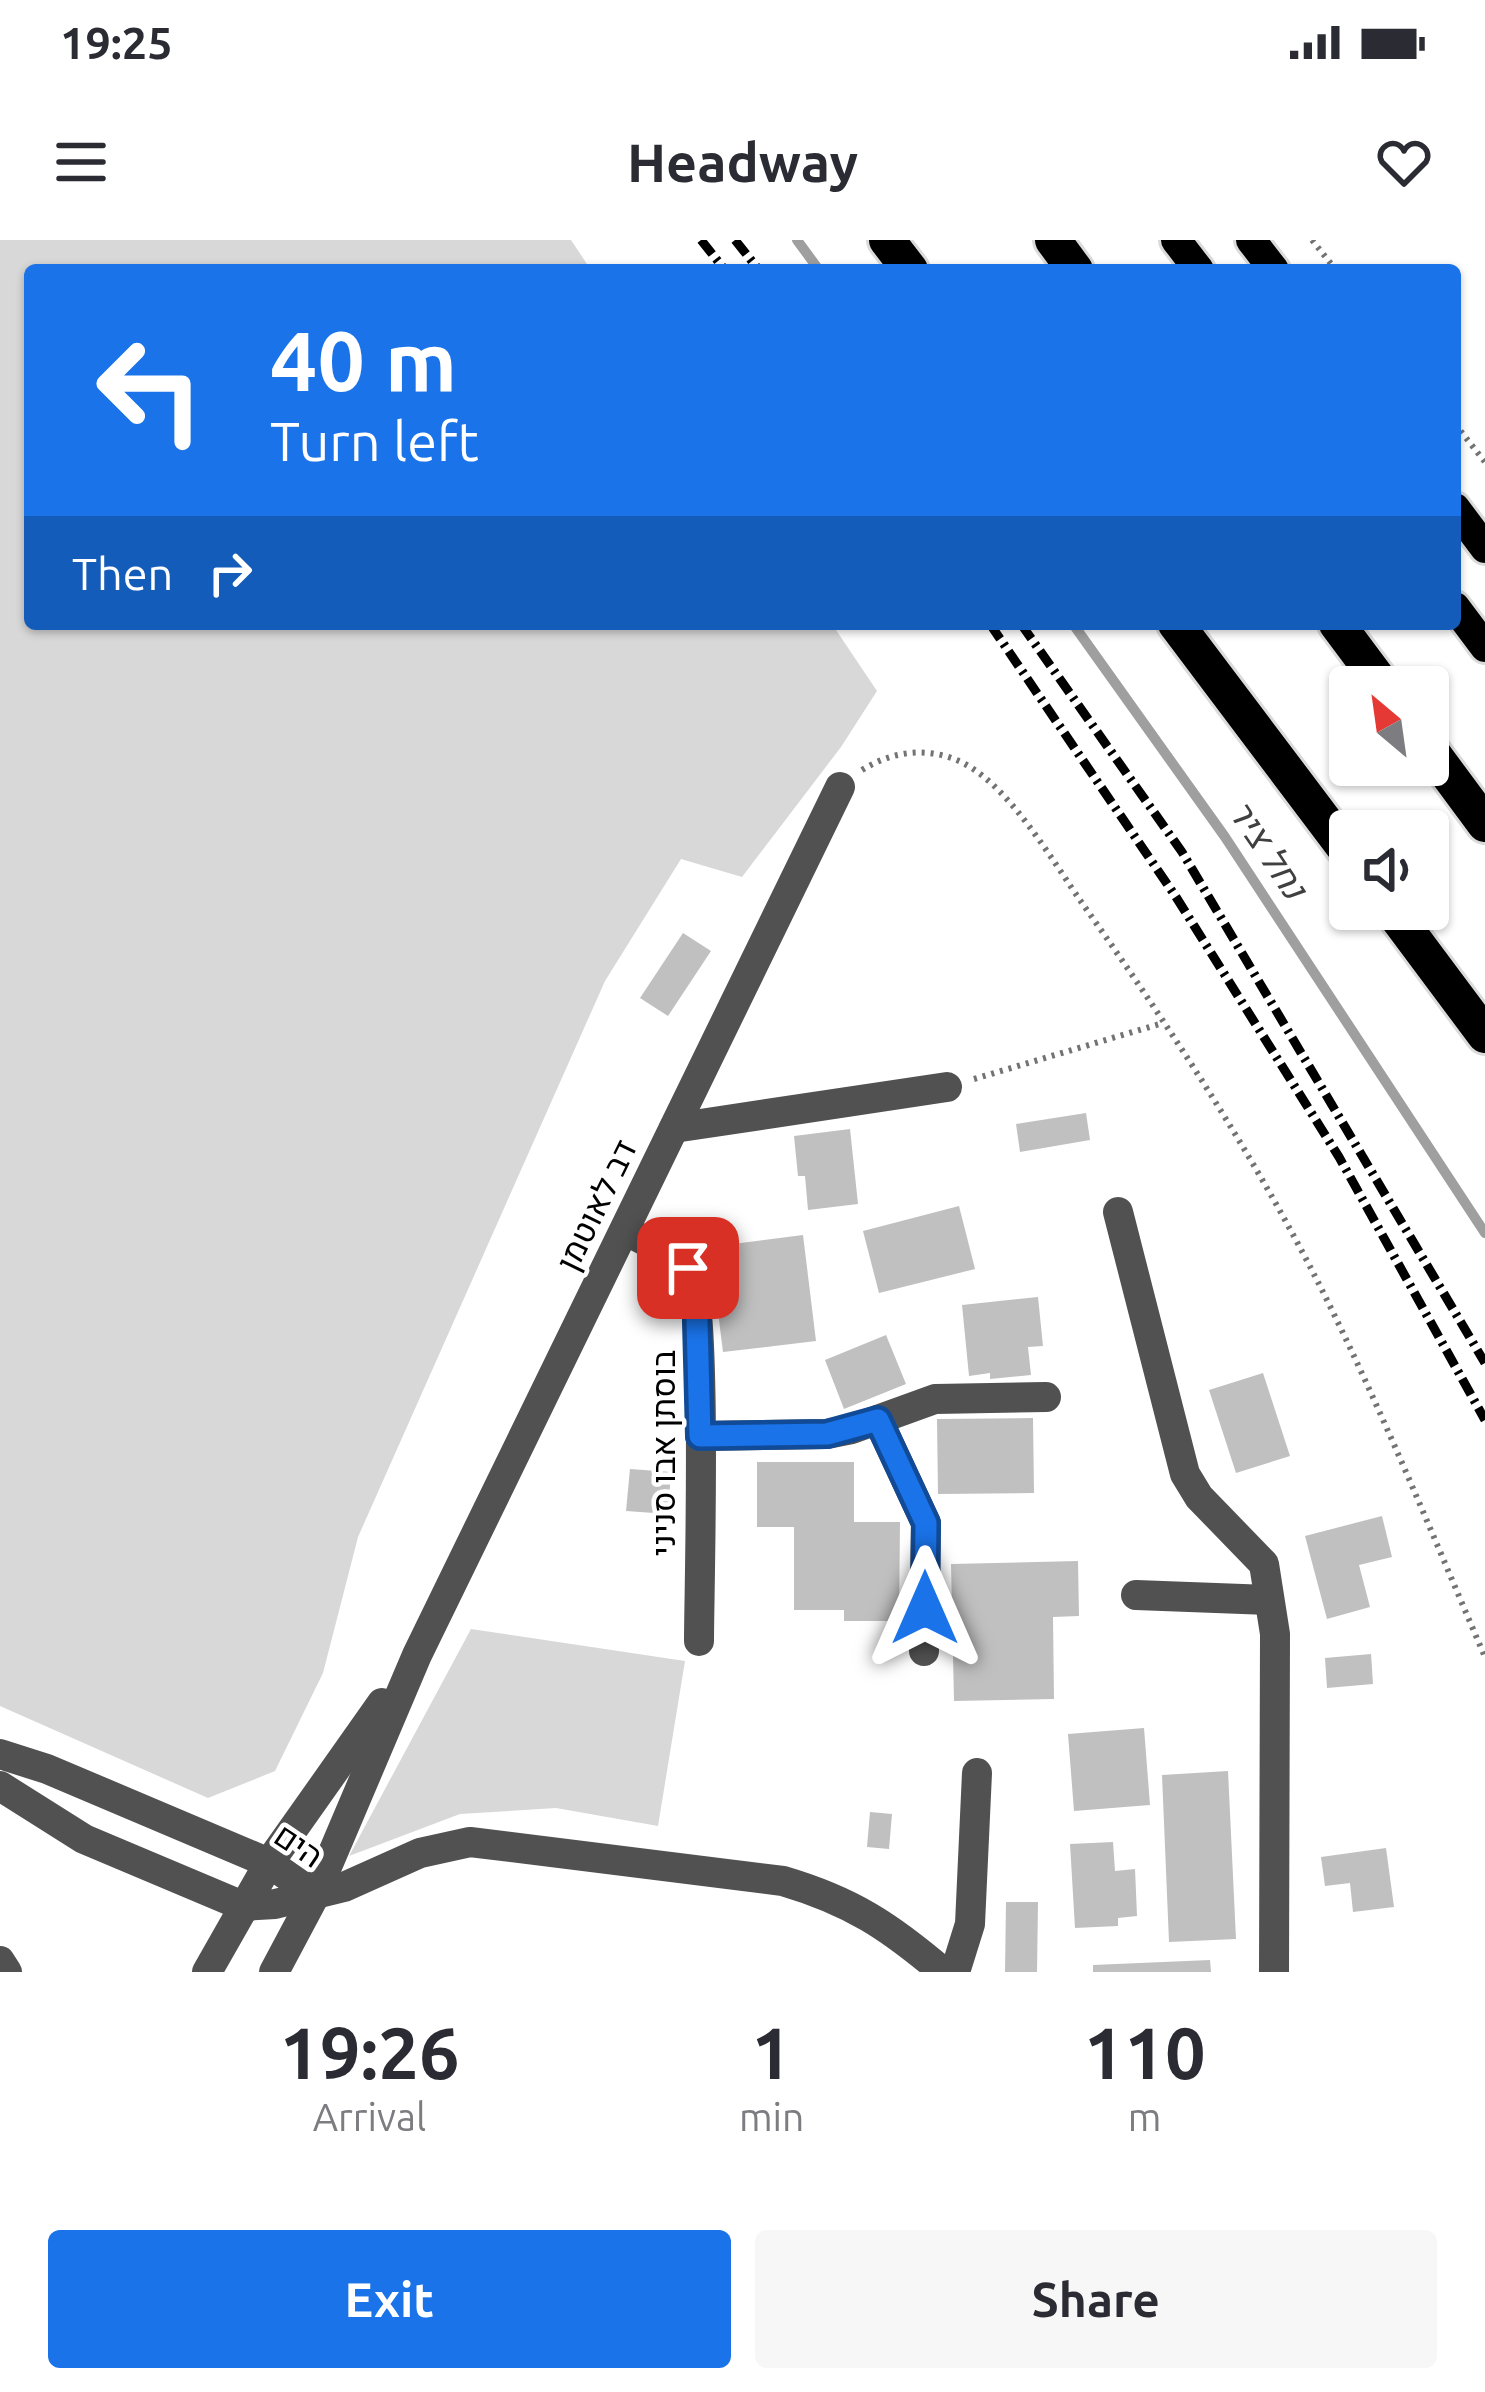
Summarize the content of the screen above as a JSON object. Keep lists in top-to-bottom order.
{
  "streets": {
    "street": ["דב לאוטמן", "בוסתן אבו סניני", "הים"]
  },
  "crossings": [
    ["דב לאוטמן", "בוסתן אבו סניני"],
    ["דב לאוטמן", "הים"]
  ],
  "water": ["נחל ציר"],
  "north": "top left",
  "page": {
    "status": "19:25",
    "header": "Headway",
    "turn": ["40 m", "Turn left"],
    "then": "Then",
    "eta": [
      "19:26",
      "Arrival",
      "1",
      "min",
      "110",
      "m"
    ],
    "buttons": ["Exit", "Share"]
  }
}
